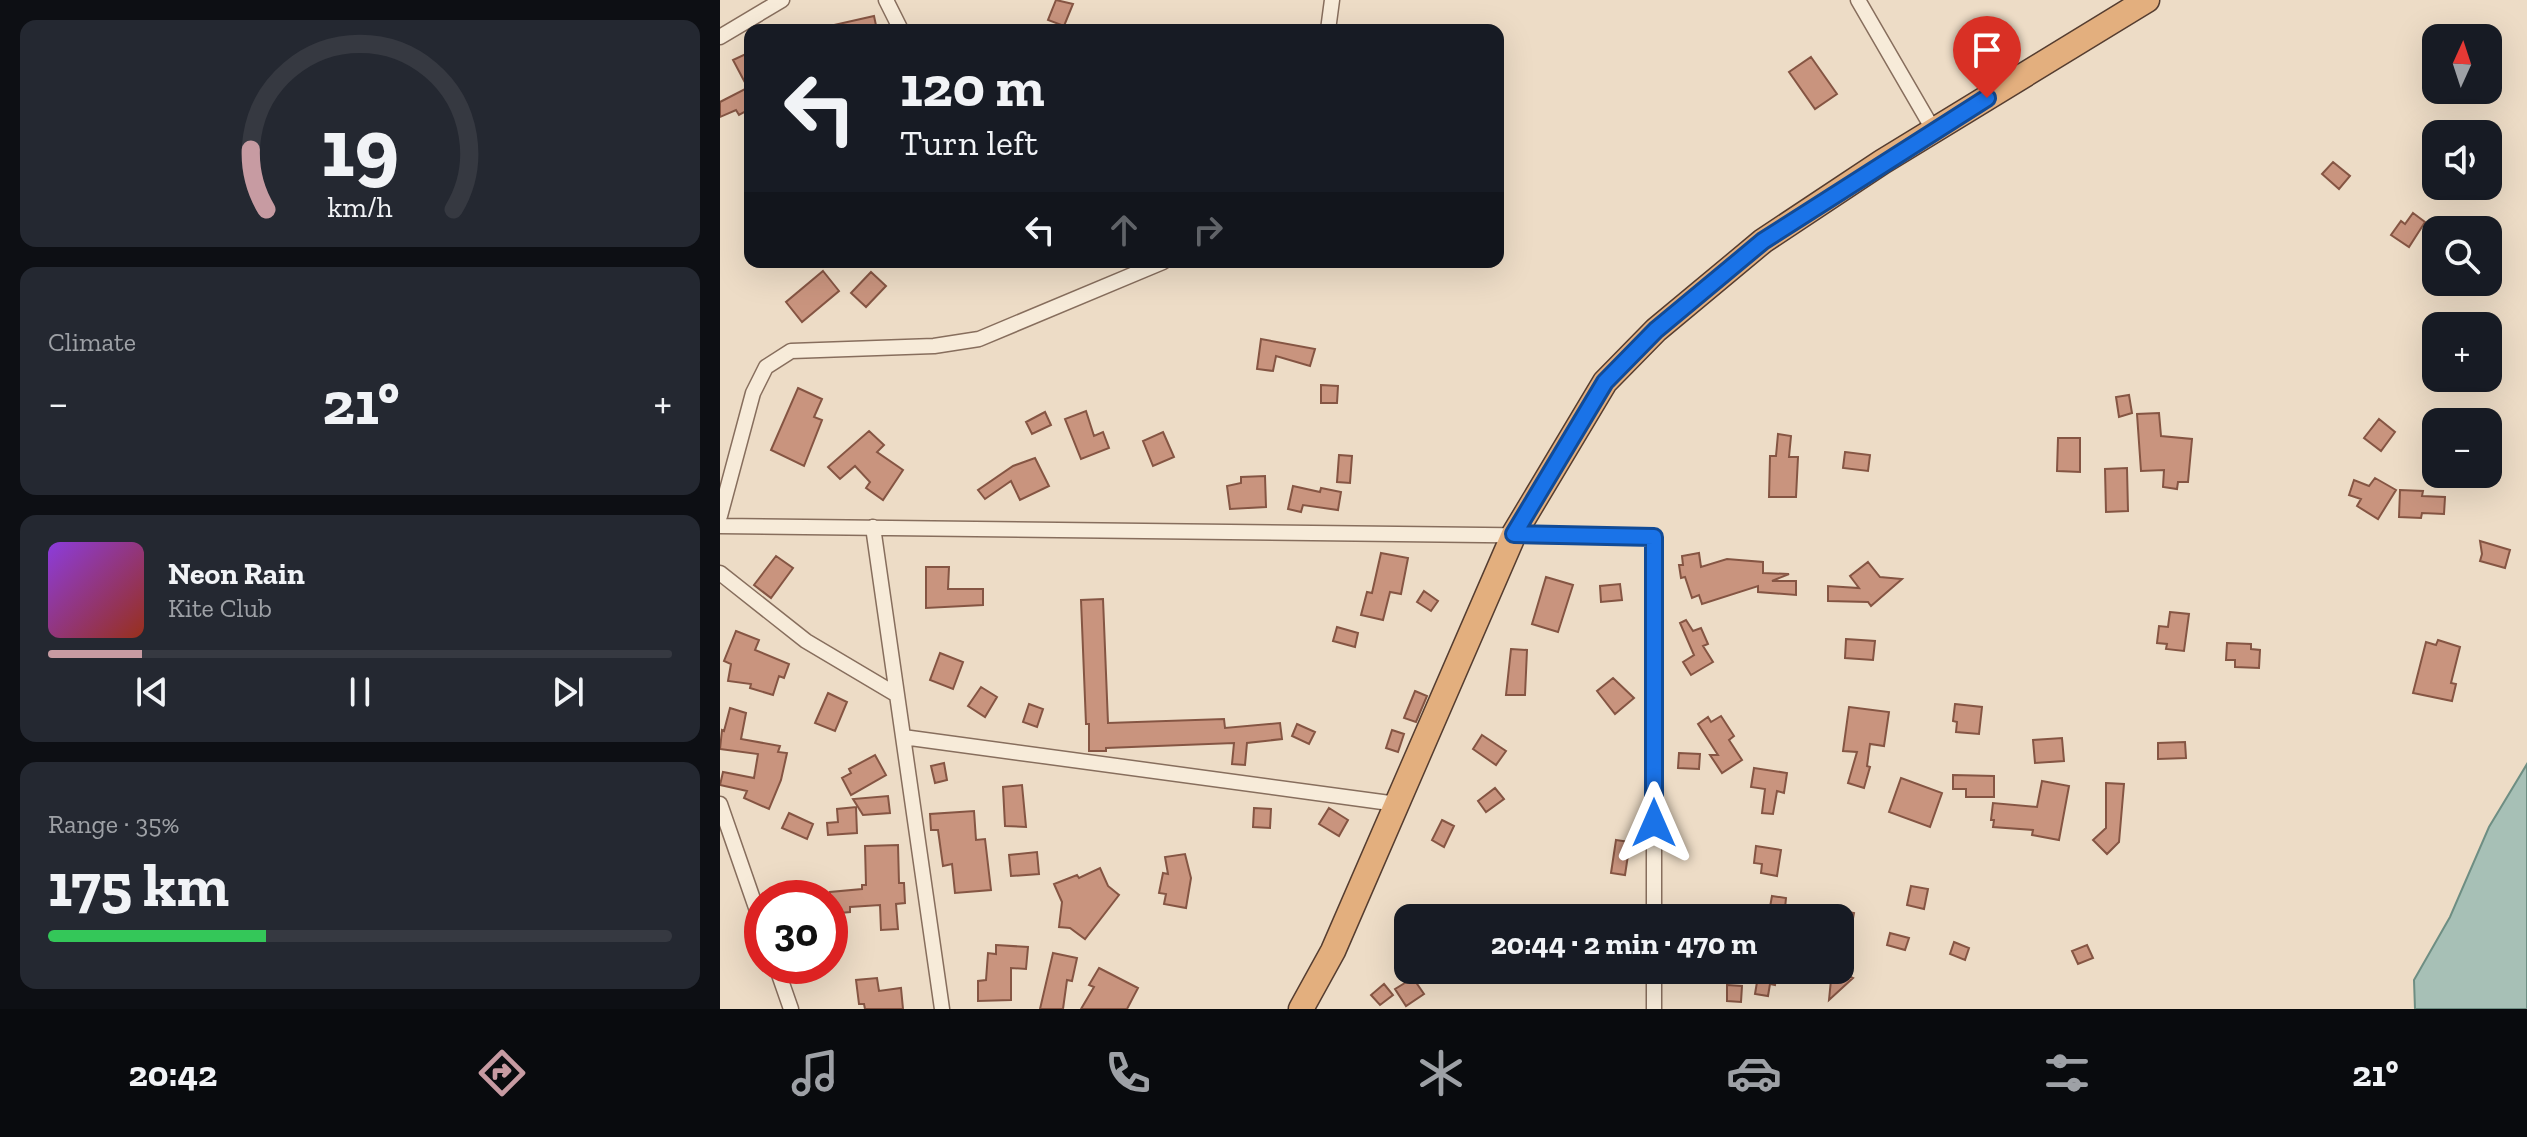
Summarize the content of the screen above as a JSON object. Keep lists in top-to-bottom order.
{
  "north": "top",
  "page": {
    "map_buttons": ["+", "−"],
    "turn": ["120 m", "Turn left"],
    "tile": [
      "Climate",
      ["Range · 35%", "175 km"]
    ],
    "heat": ["−", "21°", "+"],
    "song": ["Neon Rain", "Kite Club"],
    "limit": "30",
    "trip": "20:44 · 2 min · 470 m",
    "tabs": ["20:42", "21°"],
    "gauge": ["19", "km/h"]
  }
}
